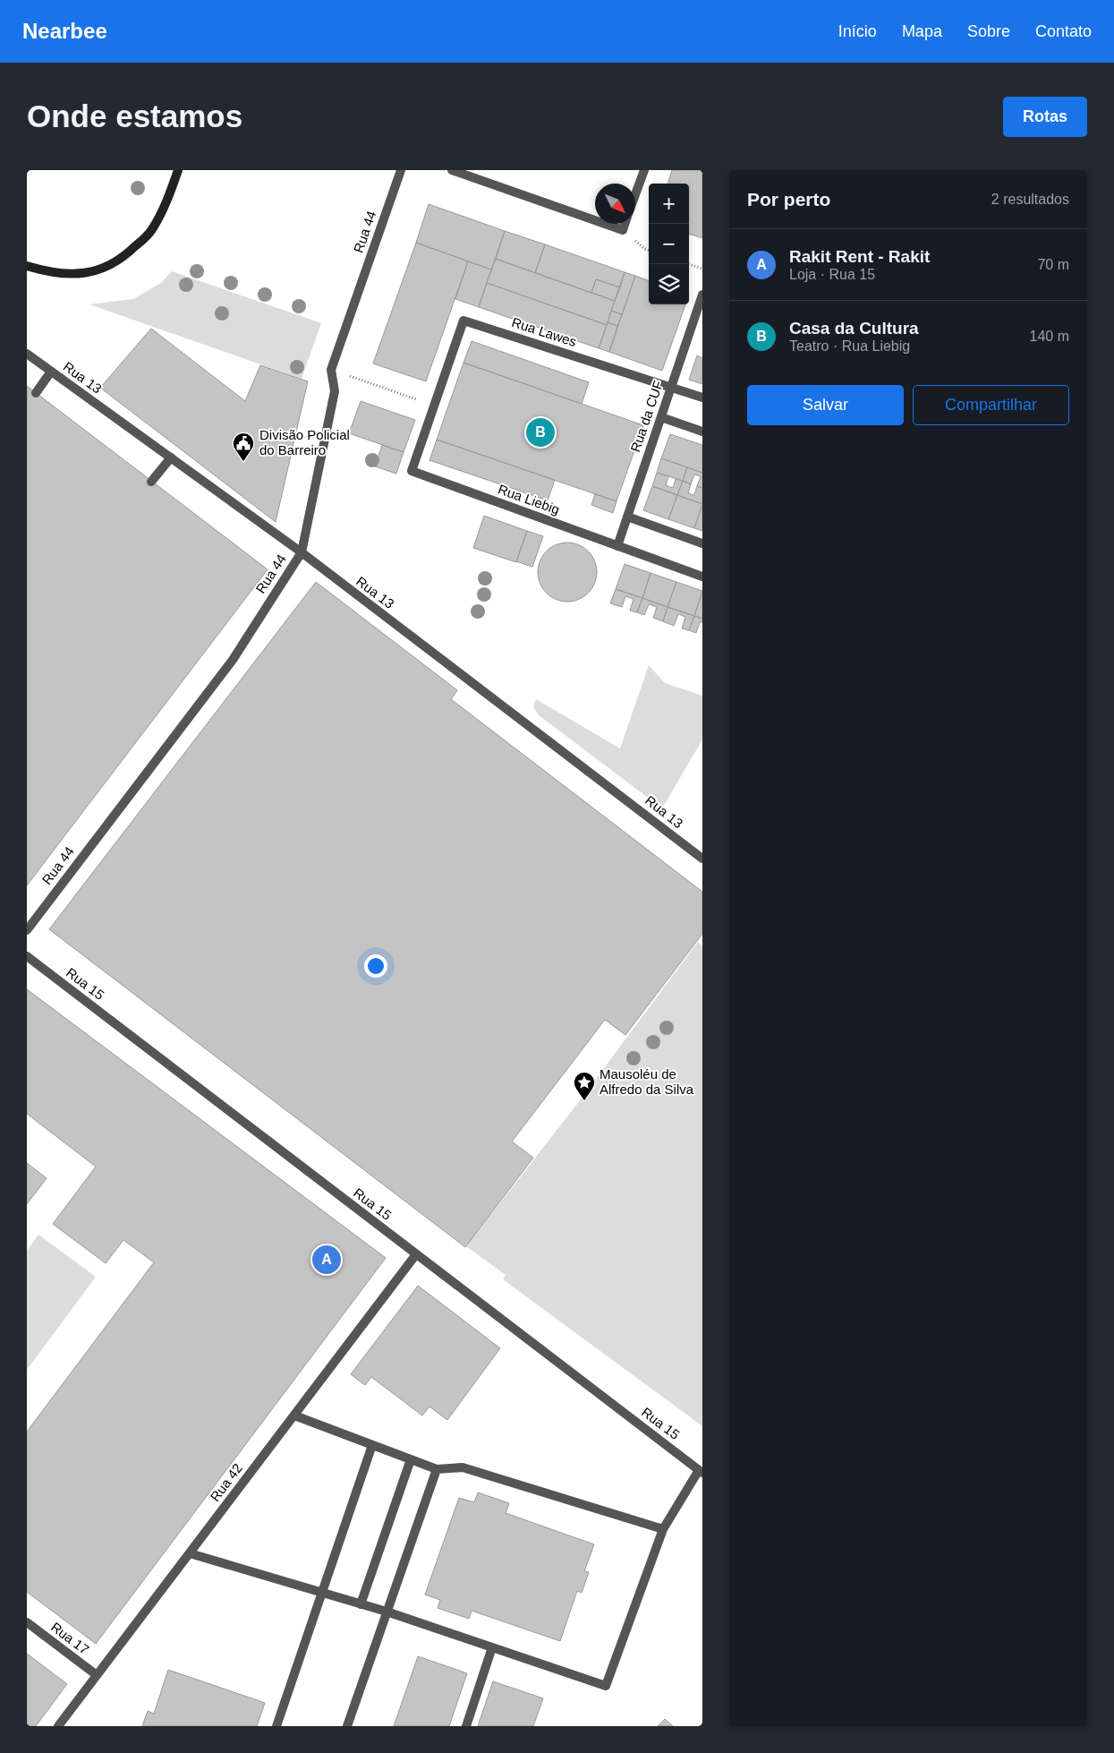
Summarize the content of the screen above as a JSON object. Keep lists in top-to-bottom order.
{
  "streets": {
    "street": [
      "Rua 44",
      "Rua Lawes",
      "Rua 13",
      "Rua da CUF",
      "Rua Liebig",
      "Rua 15",
      "Rua 42",
      "Rua 17"
    ]
  },
  "crossings": [
    ["Rua 44", "Rua 13"],
    ["Rua Lawes", "Rua da CUF"],
    ["Rua Lawes", "Rua Liebig"],
    ["Rua da CUF", "Rua Liebig"],
    ["Rua 15", "Rua 42"],
    ["Rua 42", "Rua 17"]
  ],
  "places": {
    "public building": ["Divisão Policial do Barreiro"],
    "place": ["Mausoléu de Alfredo da Silva"]
  },
  "north": "bottom right",
  "page": {
    "header": "Nearbee",
    "nav": [
      "Início",
      "Mapa",
      "Sobre",
      "Contato"
    ],
    "buttons": [
      "Rotas",
      ["Salvar", "Compartilhar"]
    ],
    "title": "Onde estamos",
    "heading": ["Por perto", "2 resultados"],
    "map_buttons": ["+", "−"],
    "list": [
      {
        "mark": "A",
        "name": "Rakit Rent - Rakit",
        "note": "Loja · Rua 15",
        "value": "70 m"
      },
      {
        "mark": "B",
        "name": "Casa da Cultura",
        "note": "Teatro · Rua Liebig",
        "value": "140 m"
      }
    ],
    "pins": ["B", "A"]
  }
}
